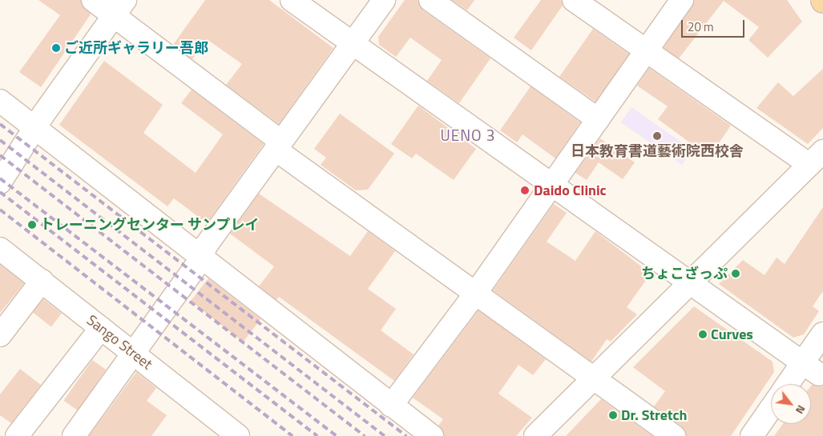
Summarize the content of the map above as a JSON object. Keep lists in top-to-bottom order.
{
  "streets": {
    "street": ["Sango Street"]
  },
  "districts": ["UENO 3"],
  "places": [
    "ご近所ギャラリー吾郎",
    "日本教育書道藝術院西校舎",
    "Daido Clinic",
    "トレーニングセンター サンプレイ",
    "ちょこざっぷ",
    "Curves",
    "Dr. Stretch"
  ],
  "scale_bar": "20 m",
  "north": "bottom right"
}
